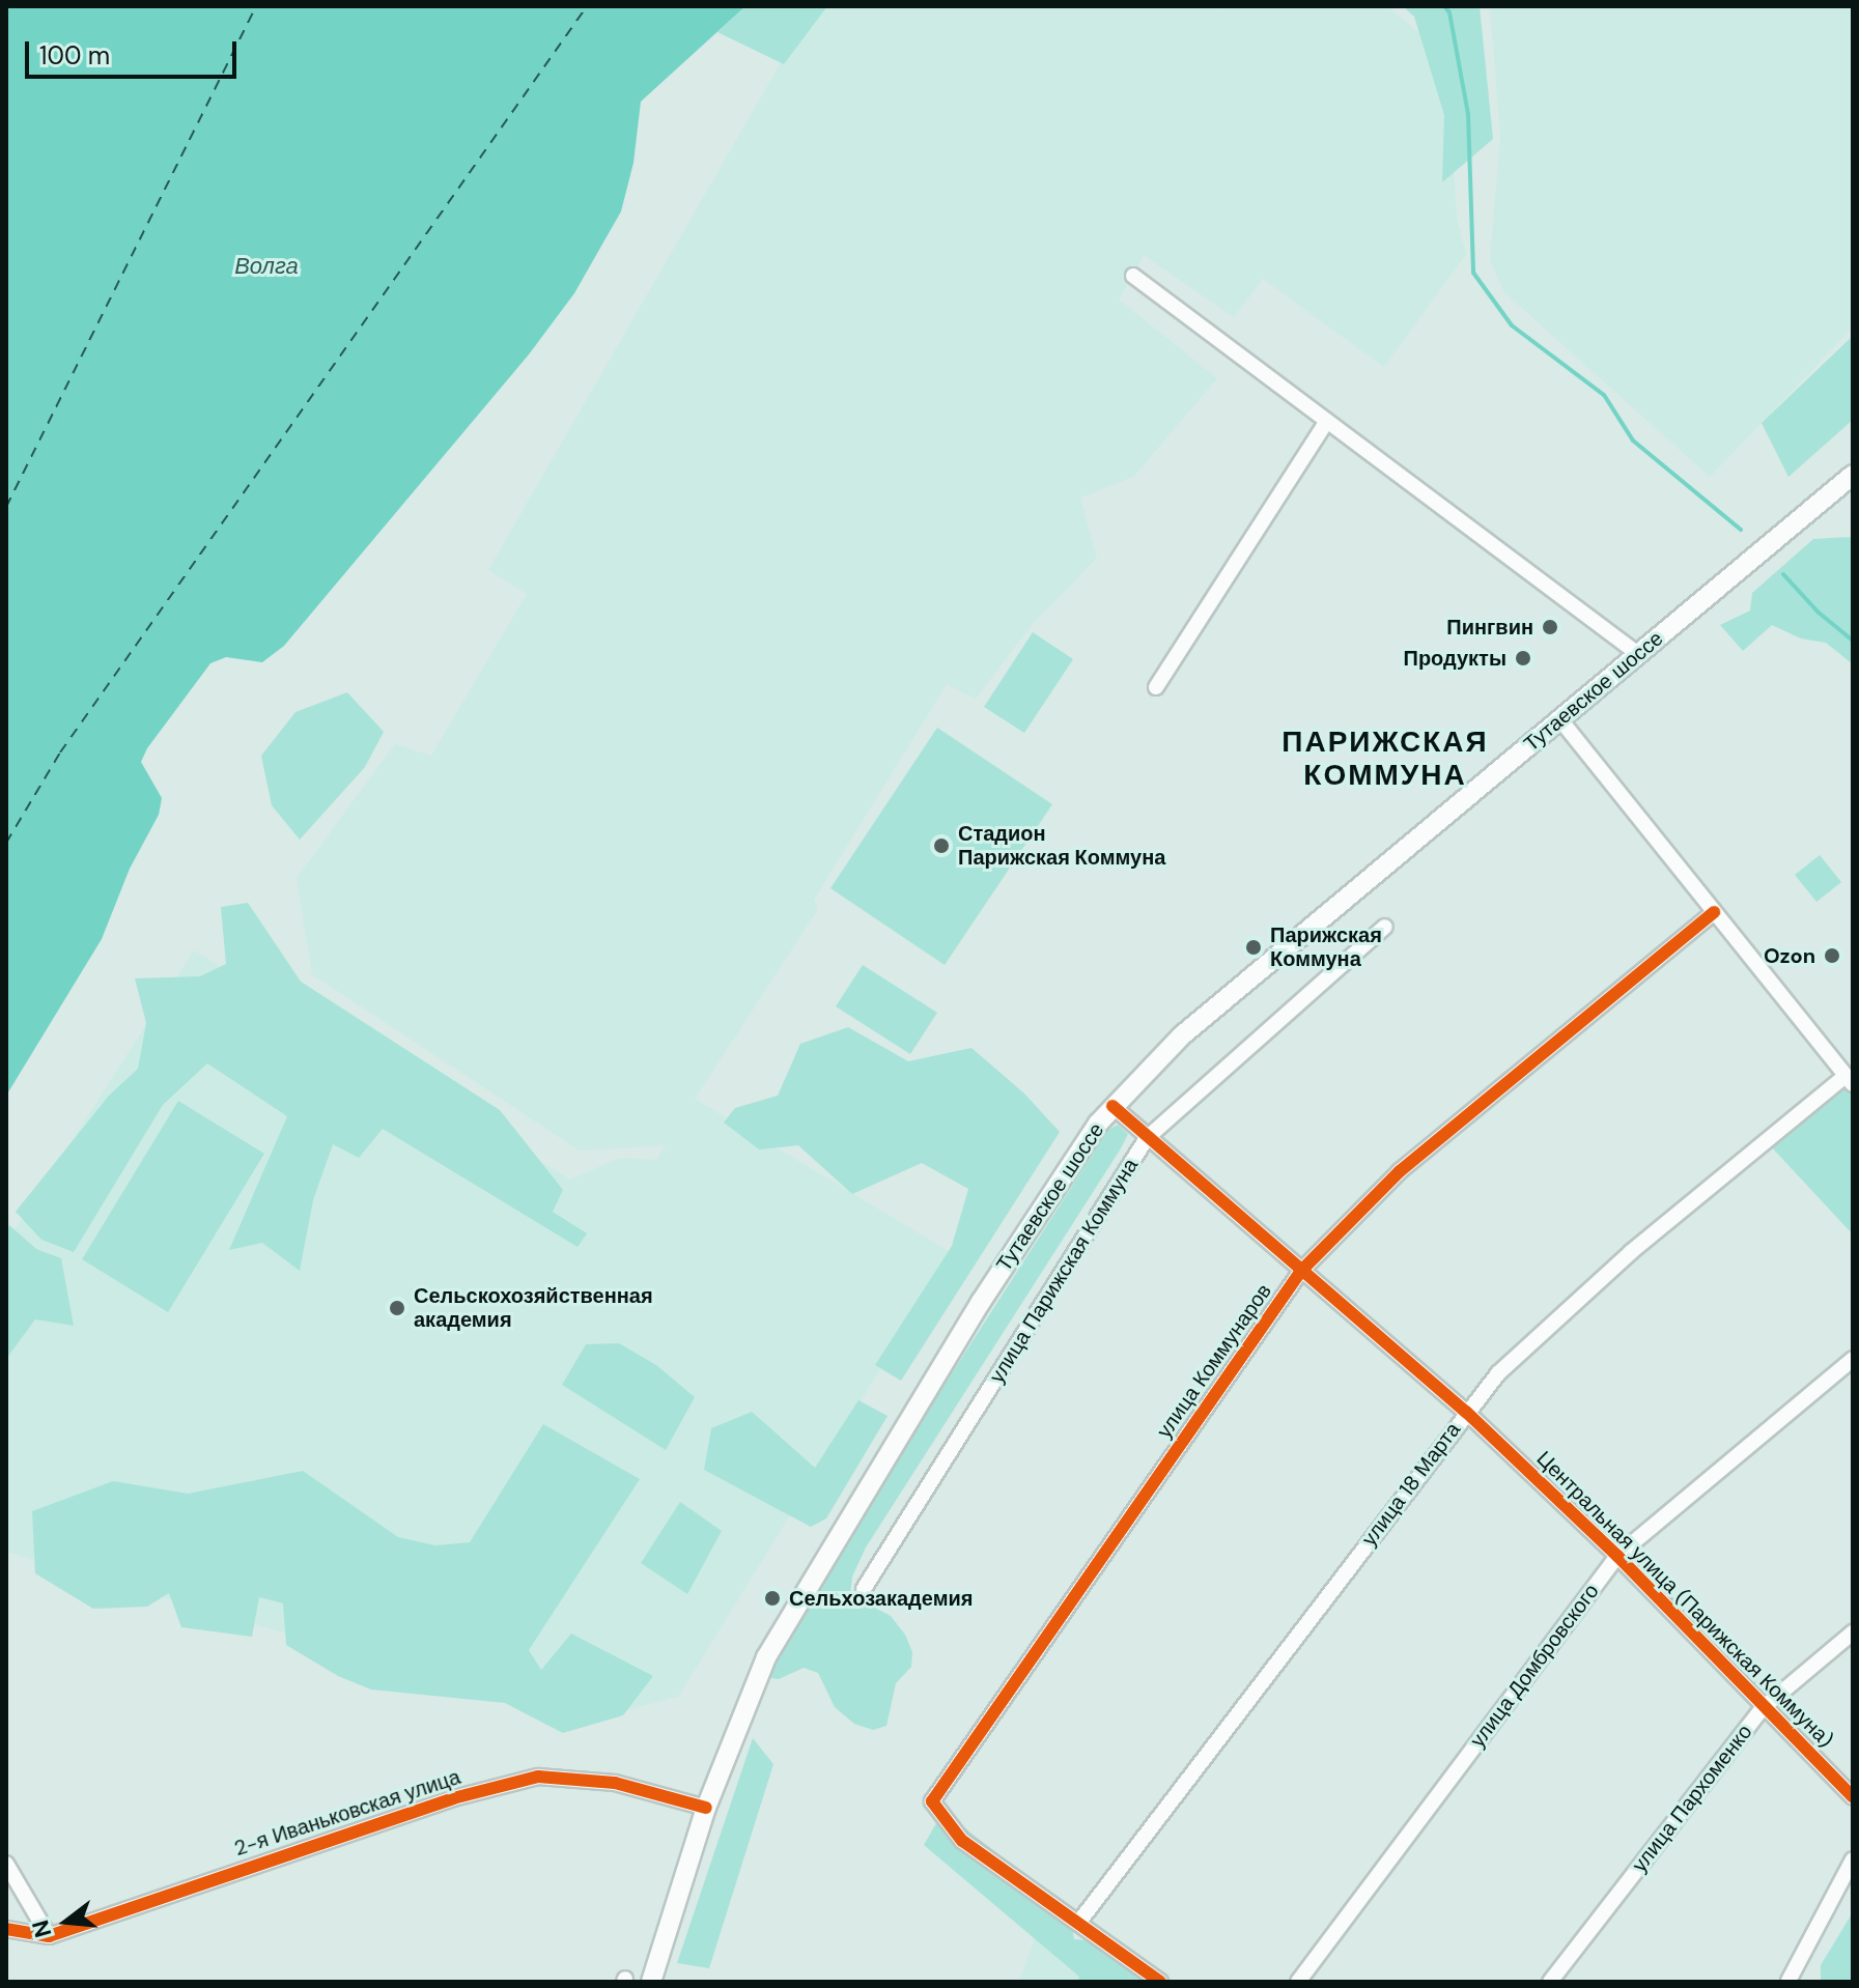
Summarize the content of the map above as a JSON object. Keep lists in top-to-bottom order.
{
  "streets": {
    "main road": ["Тутаевское шоссе"],
    "street": [
      "улица Парижская Коммуна",
      "улица Коммунаров",
      "улица 18 Марта",
      "Центральная улица (Парижская Коммуна)",
      "улица Домбровского",
      "улица Пархоменко",
      "2-я Иваньковская улица"
    ]
  },
  "crossings": [
    ["Тутаевское шоссе", "Центральная улица (Парижская Коммуна)"],
    ["Тутаевское шоссе", "2-я Иваньковская улица"],
    ["улица Парижская Коммуна", "Центральная улица (Парижская Коммуна)"],
    ["улица Коммунаров", "улица 18 Марта"],
    ["улица Коммунаров", "Центральная улица (Парижская Коммуна)"],
    ["улица 18 Марта", "Центральная улица (Парижская Коммуна)"],
    ["Центральная улица (Парижская Коммуна)", "улица Домбровского"],
    ["Центральная улица (Парижская Коммуна)", "улица Пархоменко"]
  ],
  "districts": ["ПАРИЖСКАЯ КОММУНА"],
  "water": ["Волга"],
  "places": [
    "Пингвин",
    "Продукты",
    "Стадион Парижская Коммуна",
    "Парижская Коммуна",
    "Ozon",
    "Сельскохозяйственная академия",
    "Сельхозакадемия"
  ],
  "scale_bar": "100 m",
  "north": "left"
}
